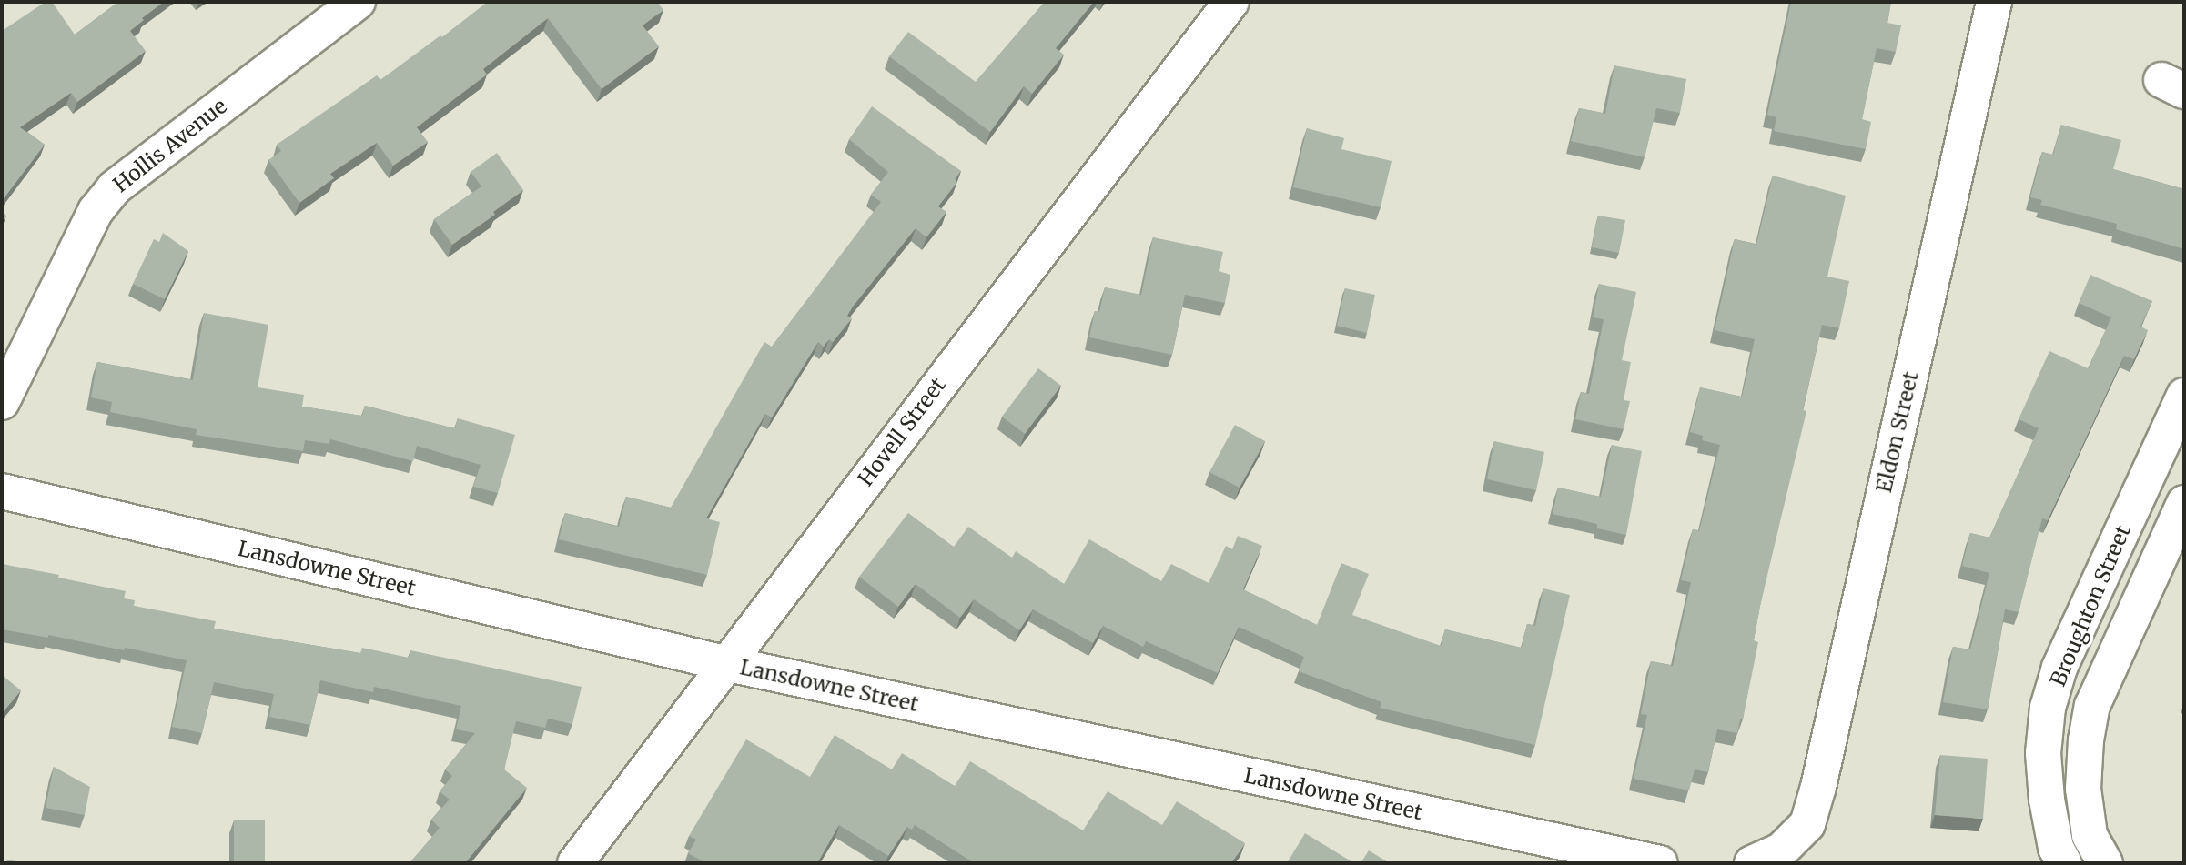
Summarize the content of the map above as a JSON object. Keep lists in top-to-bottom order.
{
  "streets": {
    "street": [
      "Hollis Avenue",
      "Hovell Street",
      "Eldon Street",
      "Lansdowne Street",
      "Broughton Street"
    ]
  },
  "crossings": [
    ["Hovell Street", "Lansdowne Street"]
  ]
}
